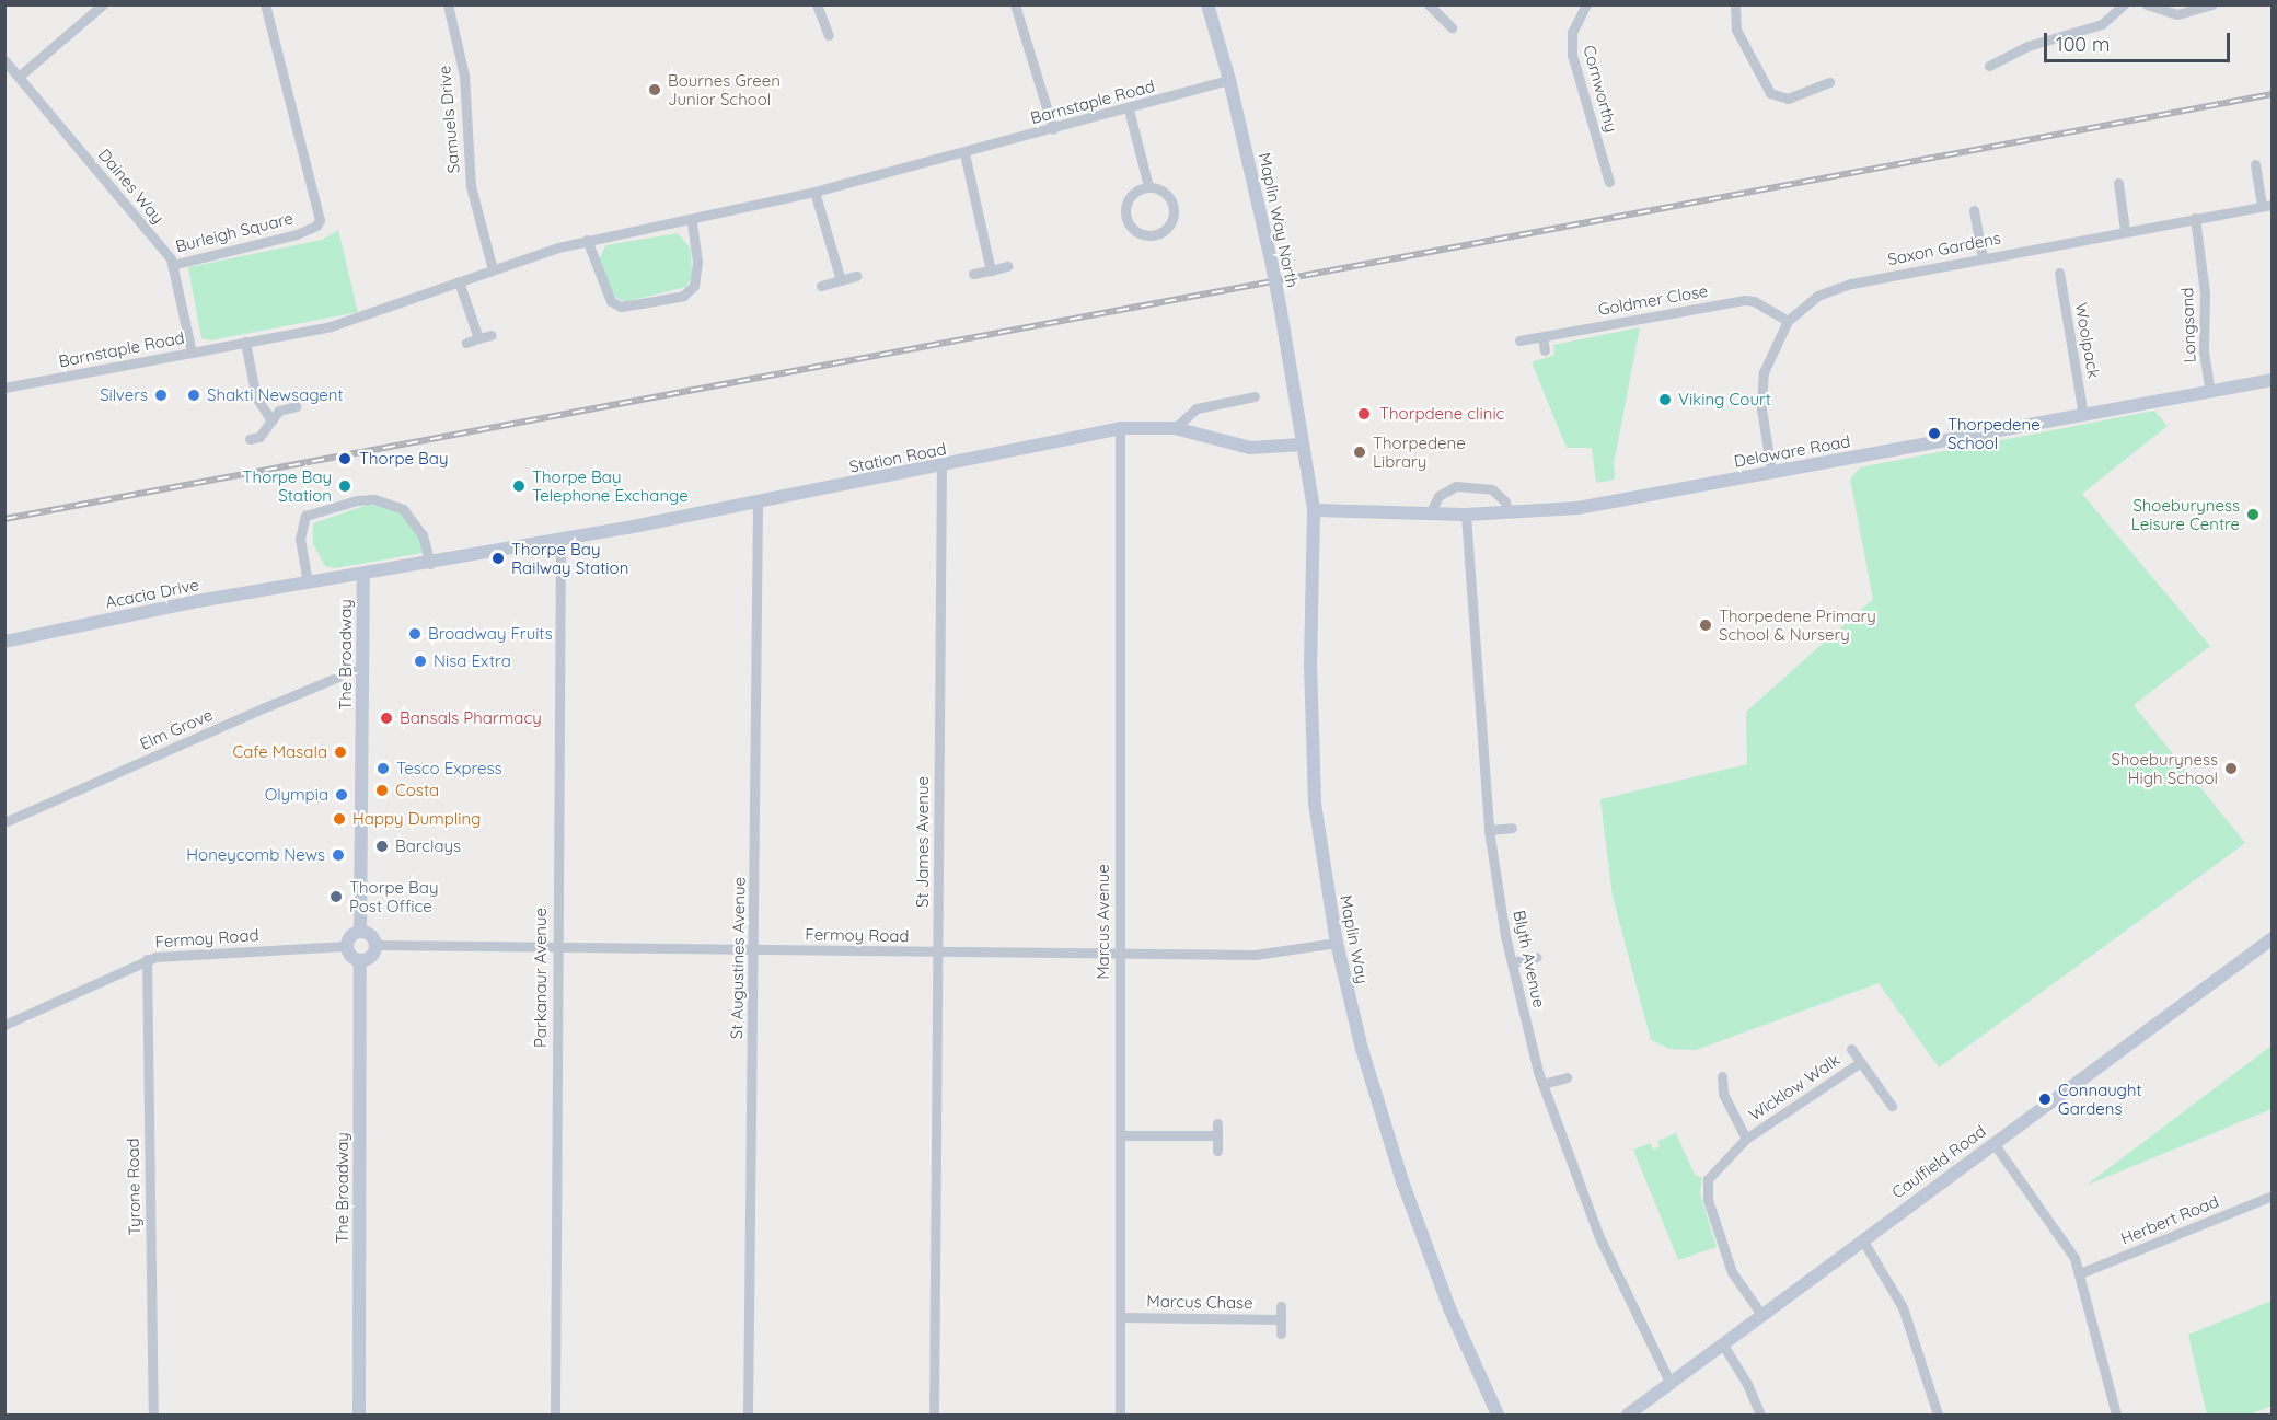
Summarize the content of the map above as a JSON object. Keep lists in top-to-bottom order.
{
  "streets": {
    "street": [
      "Cornworthy",
      "Barnstaple Road",
      "Samuels Drive",
      "Daines Way",
      "Maplin Way North",
      "Burleigh Square",
      "Saxon Gardens",
      "Goldmer Close",
      "Longsand",
      "Woolpack",
      "Delaware Road",
      "Station Road",
      "Acacia Drive",
      "The Broadway",
      "Elm Grove",
      "St James Avenue",
      "Marcus Avenue",
      "Fermoy Road",
      "Maplin Way",
      "St Augustines Avenue",
      "Blyth Avenue",
      "Parkanaur Avenue",
      "Wicklow Walk",
      "Caulfield Road",
      "Tyrone Road",
      "Herbert Road",
      "Marcus Chase"
    ]
  },
  "crossings": [
    ["Barnstaple Road", "Samuels Drive"],
    ["Barnstaple Road", "Daines Way"],
    ["Barnstaple Road", "Maplin Way North"],
    ["Daines Way", "Burleigh Square"],
    ["Maplin Way North", "Station Road"],
    ["Maplin Way North", "Maplin Way"],
    ["Saxon Gardens", "Goldmer Close"],
    ["Saxon Gardens", "Longsand"],
    ["Saxon Gardens", "Delaware Road"],
    ["Longsand", "Delaware Road"],
    ["Woolpack", "Delaware Road"],
    ["Delaware Road", "Maplin Way"],
    ["Delaware Road", "Blyth Avenue"],
    ["Station Road", "Acacia Drive"],
    ["Station Road", "St James Avenue"],
    ["Station Road", "Marcus Avenue"],
    ["Station Road", "Maplin Way"],
    ["Station Road", "St Augustines Avenue"],
    ["Acacia Drive", "The Broadway"],
    ["Acacia Drive", "Parkanaur Avenue"],
    ["The Broadway", "Elm Grove"],
    ["The Broadway", "Fermoy Road"],
    ["St James Avenue", "Fermoy Road"],
    ["Marcus Avenue", "Fermoy Road"],
    ["Marcus Avenue", "Marcus Chase"],
    ["Fermoy Road", "Maplin Way"],
    ["Fermoy Road", "St Augustines Avenue"],
    ["Fermoy Road", "Parkanaur Avenue"],
    ["Fermoy Road", "Tyrone Road"],
    ["Blyth Avenue", "Caulfield Road"],
    ["Wicklow Walk", "Caulfield Road"]
  ],
  "places": [
    "Bournes Green Junior School",
    "Silvers",
    "Shakti Newsagent",
    "Viking Court",
    "Thorpdene clinic",
    "Thorpedene School",
    "Thorpedene Library",
    "Thorpe Bay",
    "Thorpe Bay Station",
    "Thorpe Bay Telephone Exchange",
    "Shoeburyness Leisure Centre",
    "Thorpe Bay Railway Station",
    "Thorpedene Primary School & Nursery",
    "Broadway Fruits",
    "Nisa Extra",
    "Bansals Pharmacy",
    "Cafe Masala",
    "Tesco Express",
    "Shoeburyness High School",
    "Costa",
    "Olympia",
    "Happy Dumpling",
    "Barclays",
    "Honeycomb News",
    "Thorpe Bay Post Office",
    "Connaught Gardens"
  ],
  "scale_bar": "100 m"
}
